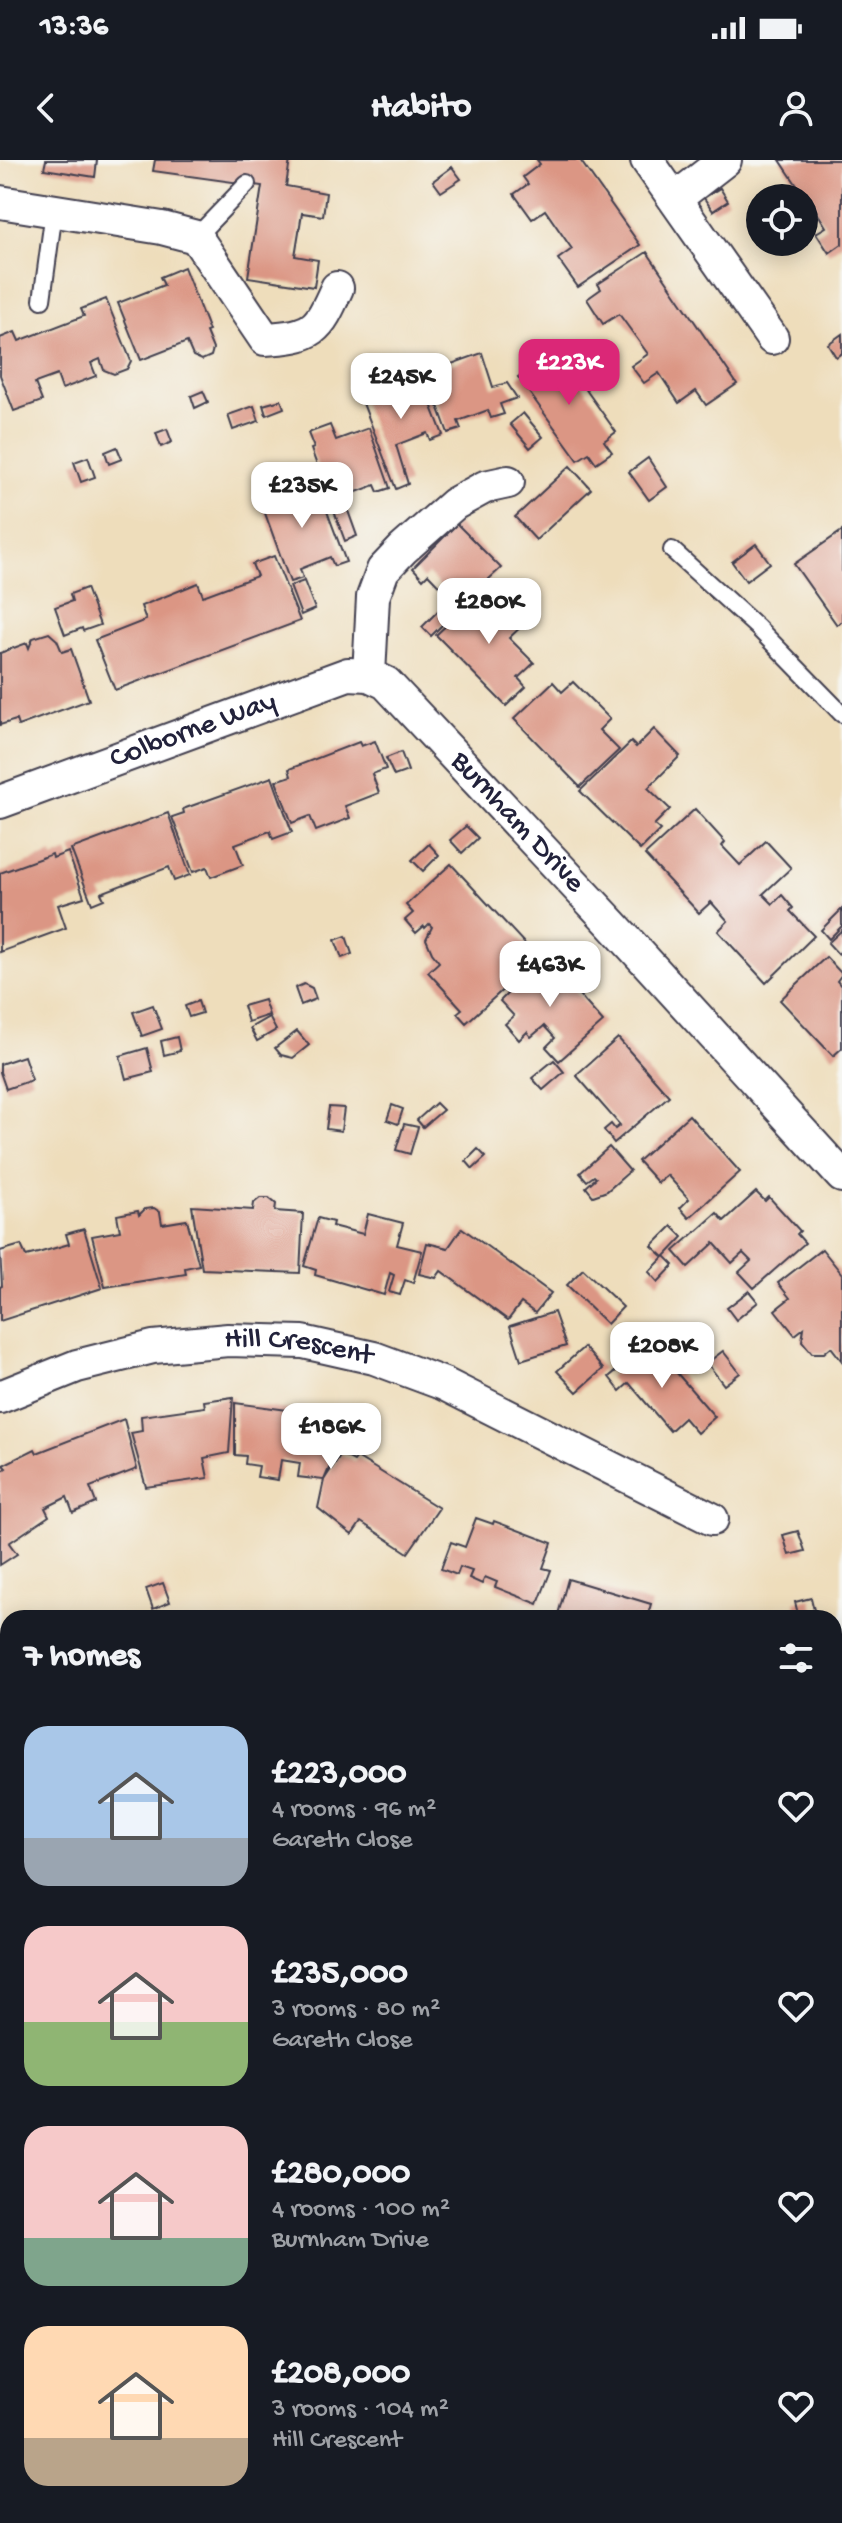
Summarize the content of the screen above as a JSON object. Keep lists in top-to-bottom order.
{
  "streets": {
    "street": ["Colborne Way", "Burnham Drive", "Hill Crescent"]
  },
  "crossings": [
    ["Colborne Way", "Burnham Drive"]
  ],
  "page": {
    "status": "13:36",
    "header": "Habito",
    "price": [
      "£223K",
      "£245K",
      "£235K",
      "£280K",
      "£463K",
      "£208K",
      "£186K"
    ],
    "heading": "7 homes",
    "list": [
      {
        "name": "£223,000",
        "note": "4 rooms · 96 m² · Gareth Close"
      },
      {
        "name": "£235,000",
        "note": "3 rooms · 80 m² · Gareth Close"
      },
      {
        "name": "£280,000",
        "note": "4 rooms · 100 m² · Burnham Drive"
      },
      {
        "name": "£208,000",
        "note": "3 rooms · 104 m² · Hill Crescent"
      }
    ]
  }
}
